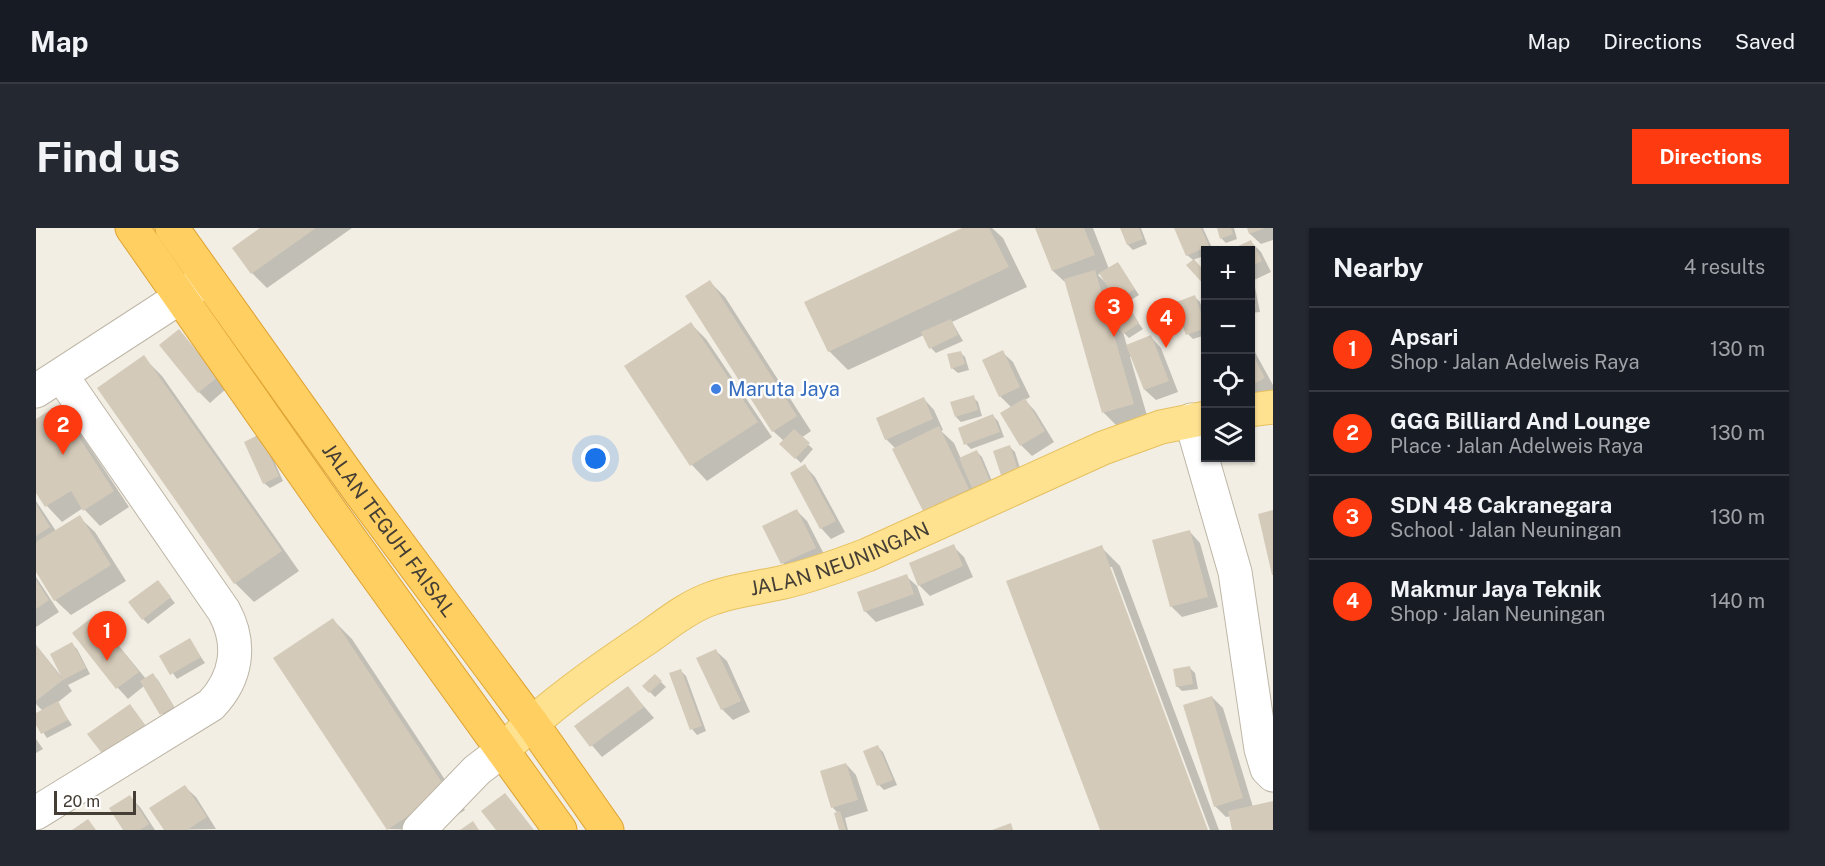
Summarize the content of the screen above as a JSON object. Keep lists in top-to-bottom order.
{
  "streets": {
    "highway": ["JALAN TEGUH FAISAL"],
    "main road": ["JALAN NEUNINGAN"]
  },
  "crossings": [
    ["JALAN TEGUH FAISAL", "JALAN NEUNINGAN"]
  ],
  "places": ["Maruta Jaya"],
  "scale_bar": "20 m",
  "page": {
    "header": "Map",
    "nav": ["Map", "Directions", "Saved"],
    "buttons": "Directions",
    "title": "Find us",
    "heading": ["Nearby", "4 results"],
    "map_buttons": ["+", "−"],
    "pins": [
      "3",
      "4",
      "2",
      "1"
    ],
    "list": [
      {
        "mark": "1",
        "name": "Apsari",
        "note": "Shop · Jalan Adelweis Raya",
        "value": "130 m"
      },
      {
        "mark": "2",
        "name": "GGG Billiard And Lounge",
        "note": "Place · Jalan Adelweis Raya",
        "value": "130 m"
      },
      {
        "mark": "3",
        "name": "SDN 48 Cakranegara",
        "note": "School · Jalan Neuningan",
        "value": "130 m"
      },
      {
        "mark": "4",
        "name": "Makmur Jaya Teknik",
        "note": "Shop · Jalan Neuningan",
        "value": "140 m"
      }
    ],
    "scale": "20 m"
  }
}
